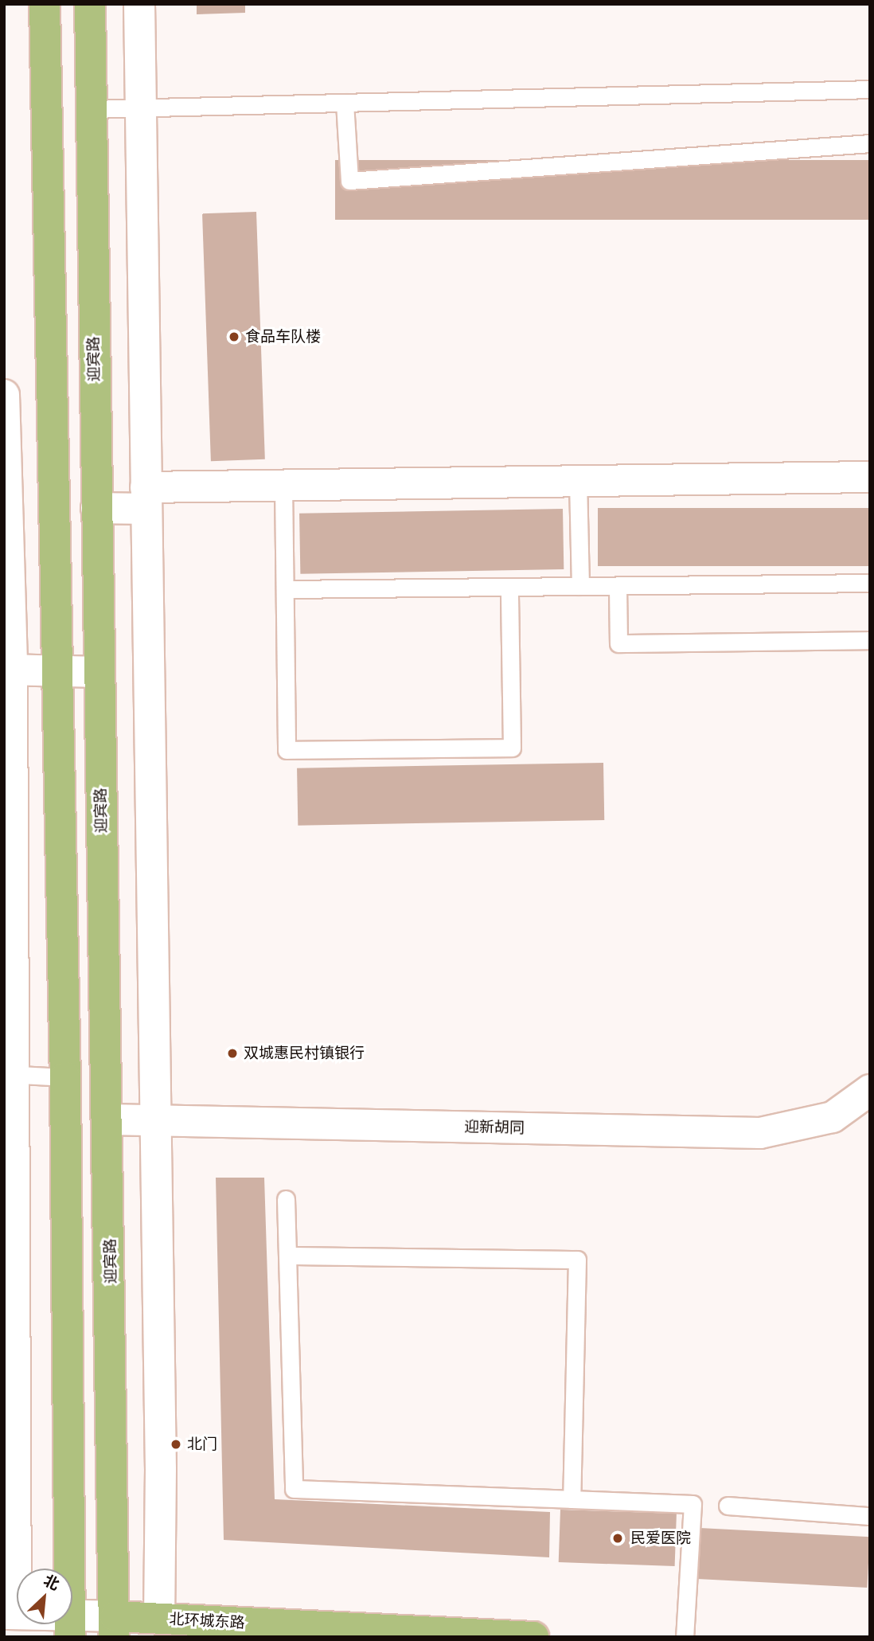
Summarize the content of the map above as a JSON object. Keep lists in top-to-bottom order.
{
  "streets": {
    "main road": ["迎宾路", "北环城东路"],
    "street": ["迎新胡同"]
  },
  "crossings": [
    ["迎宾路", "迎新胡同"],
    ["迎宾路", "北环城东路"]
  ],
  "places": [
    "食品车队楼",
    "双城惠民村镇银行",
    "北门",
    "民爱医院"
  ],
  "north": "top right"
}
